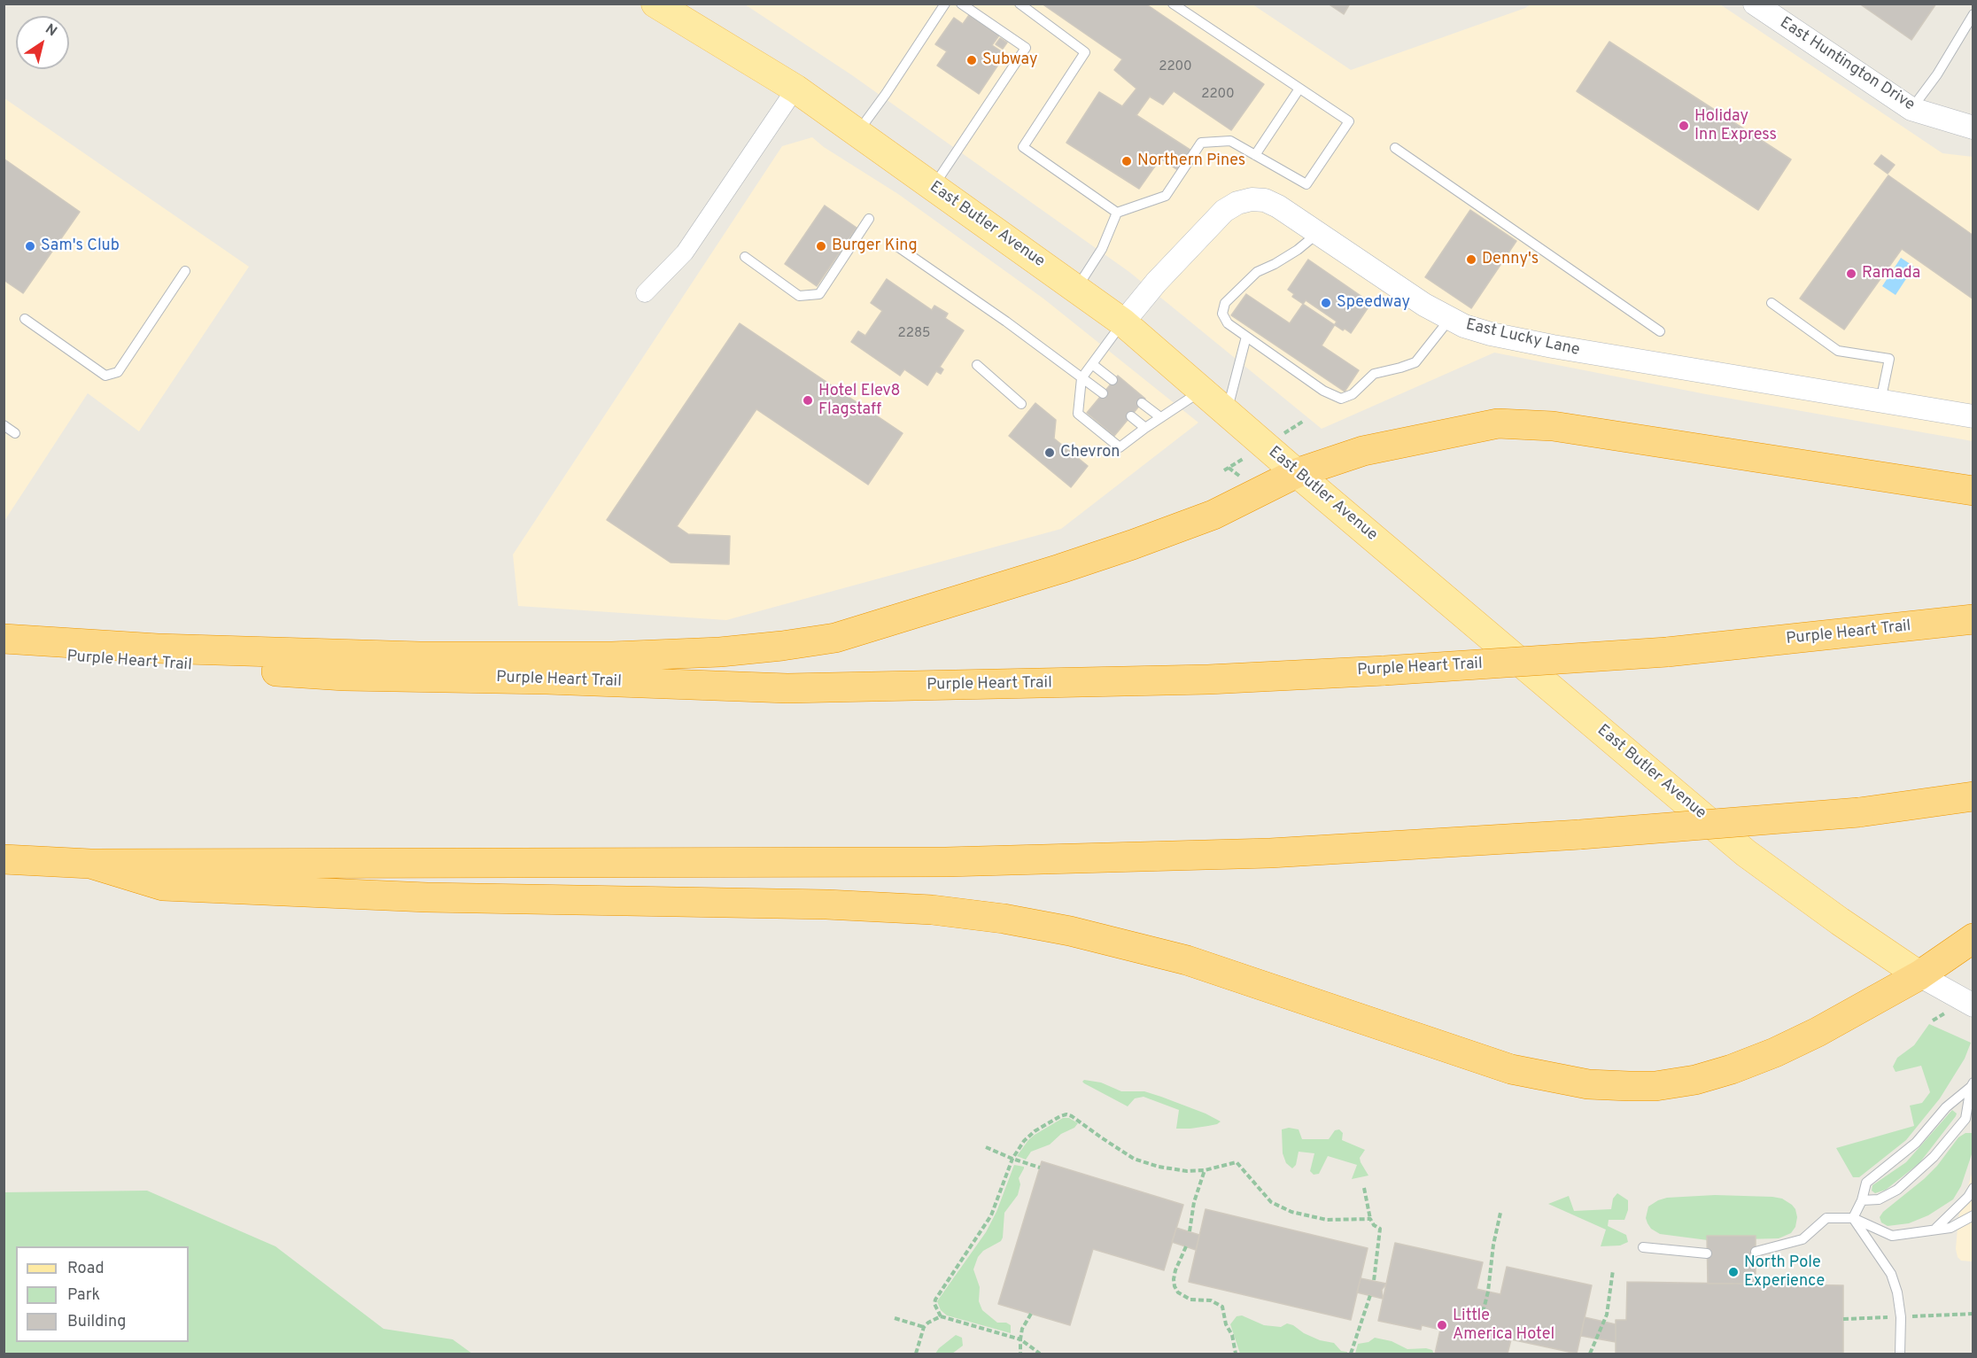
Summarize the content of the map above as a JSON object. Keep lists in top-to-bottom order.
{
  "streets": {
    "highway": ["Purple Heart Trail"],
    "main road": ["East Butler Avenue"],
    "street": ["East Huntington Drive", "East Lucky Lane"]
  },
  "crossings": [
    ["East Butler Avenue", "East Lucky Lane"]
  ],
  "places": [
    "Subway",
    "Holiday Inn Express",
    "Northern Pines",
    "Sam's Club",
    "Burger King",
    "Denny's",
    "Ramada",
    "Speedway",
    "Hotel Elev8 Flagstaff",
    "Chevron",
    "North Pole Experience",
    "Little America Hotel"
  ],
  "house_numbers": ["2200", "2200", "2285"],
  "legend": ["Road", "Park", "Building"],
  "north": "top right"
}
